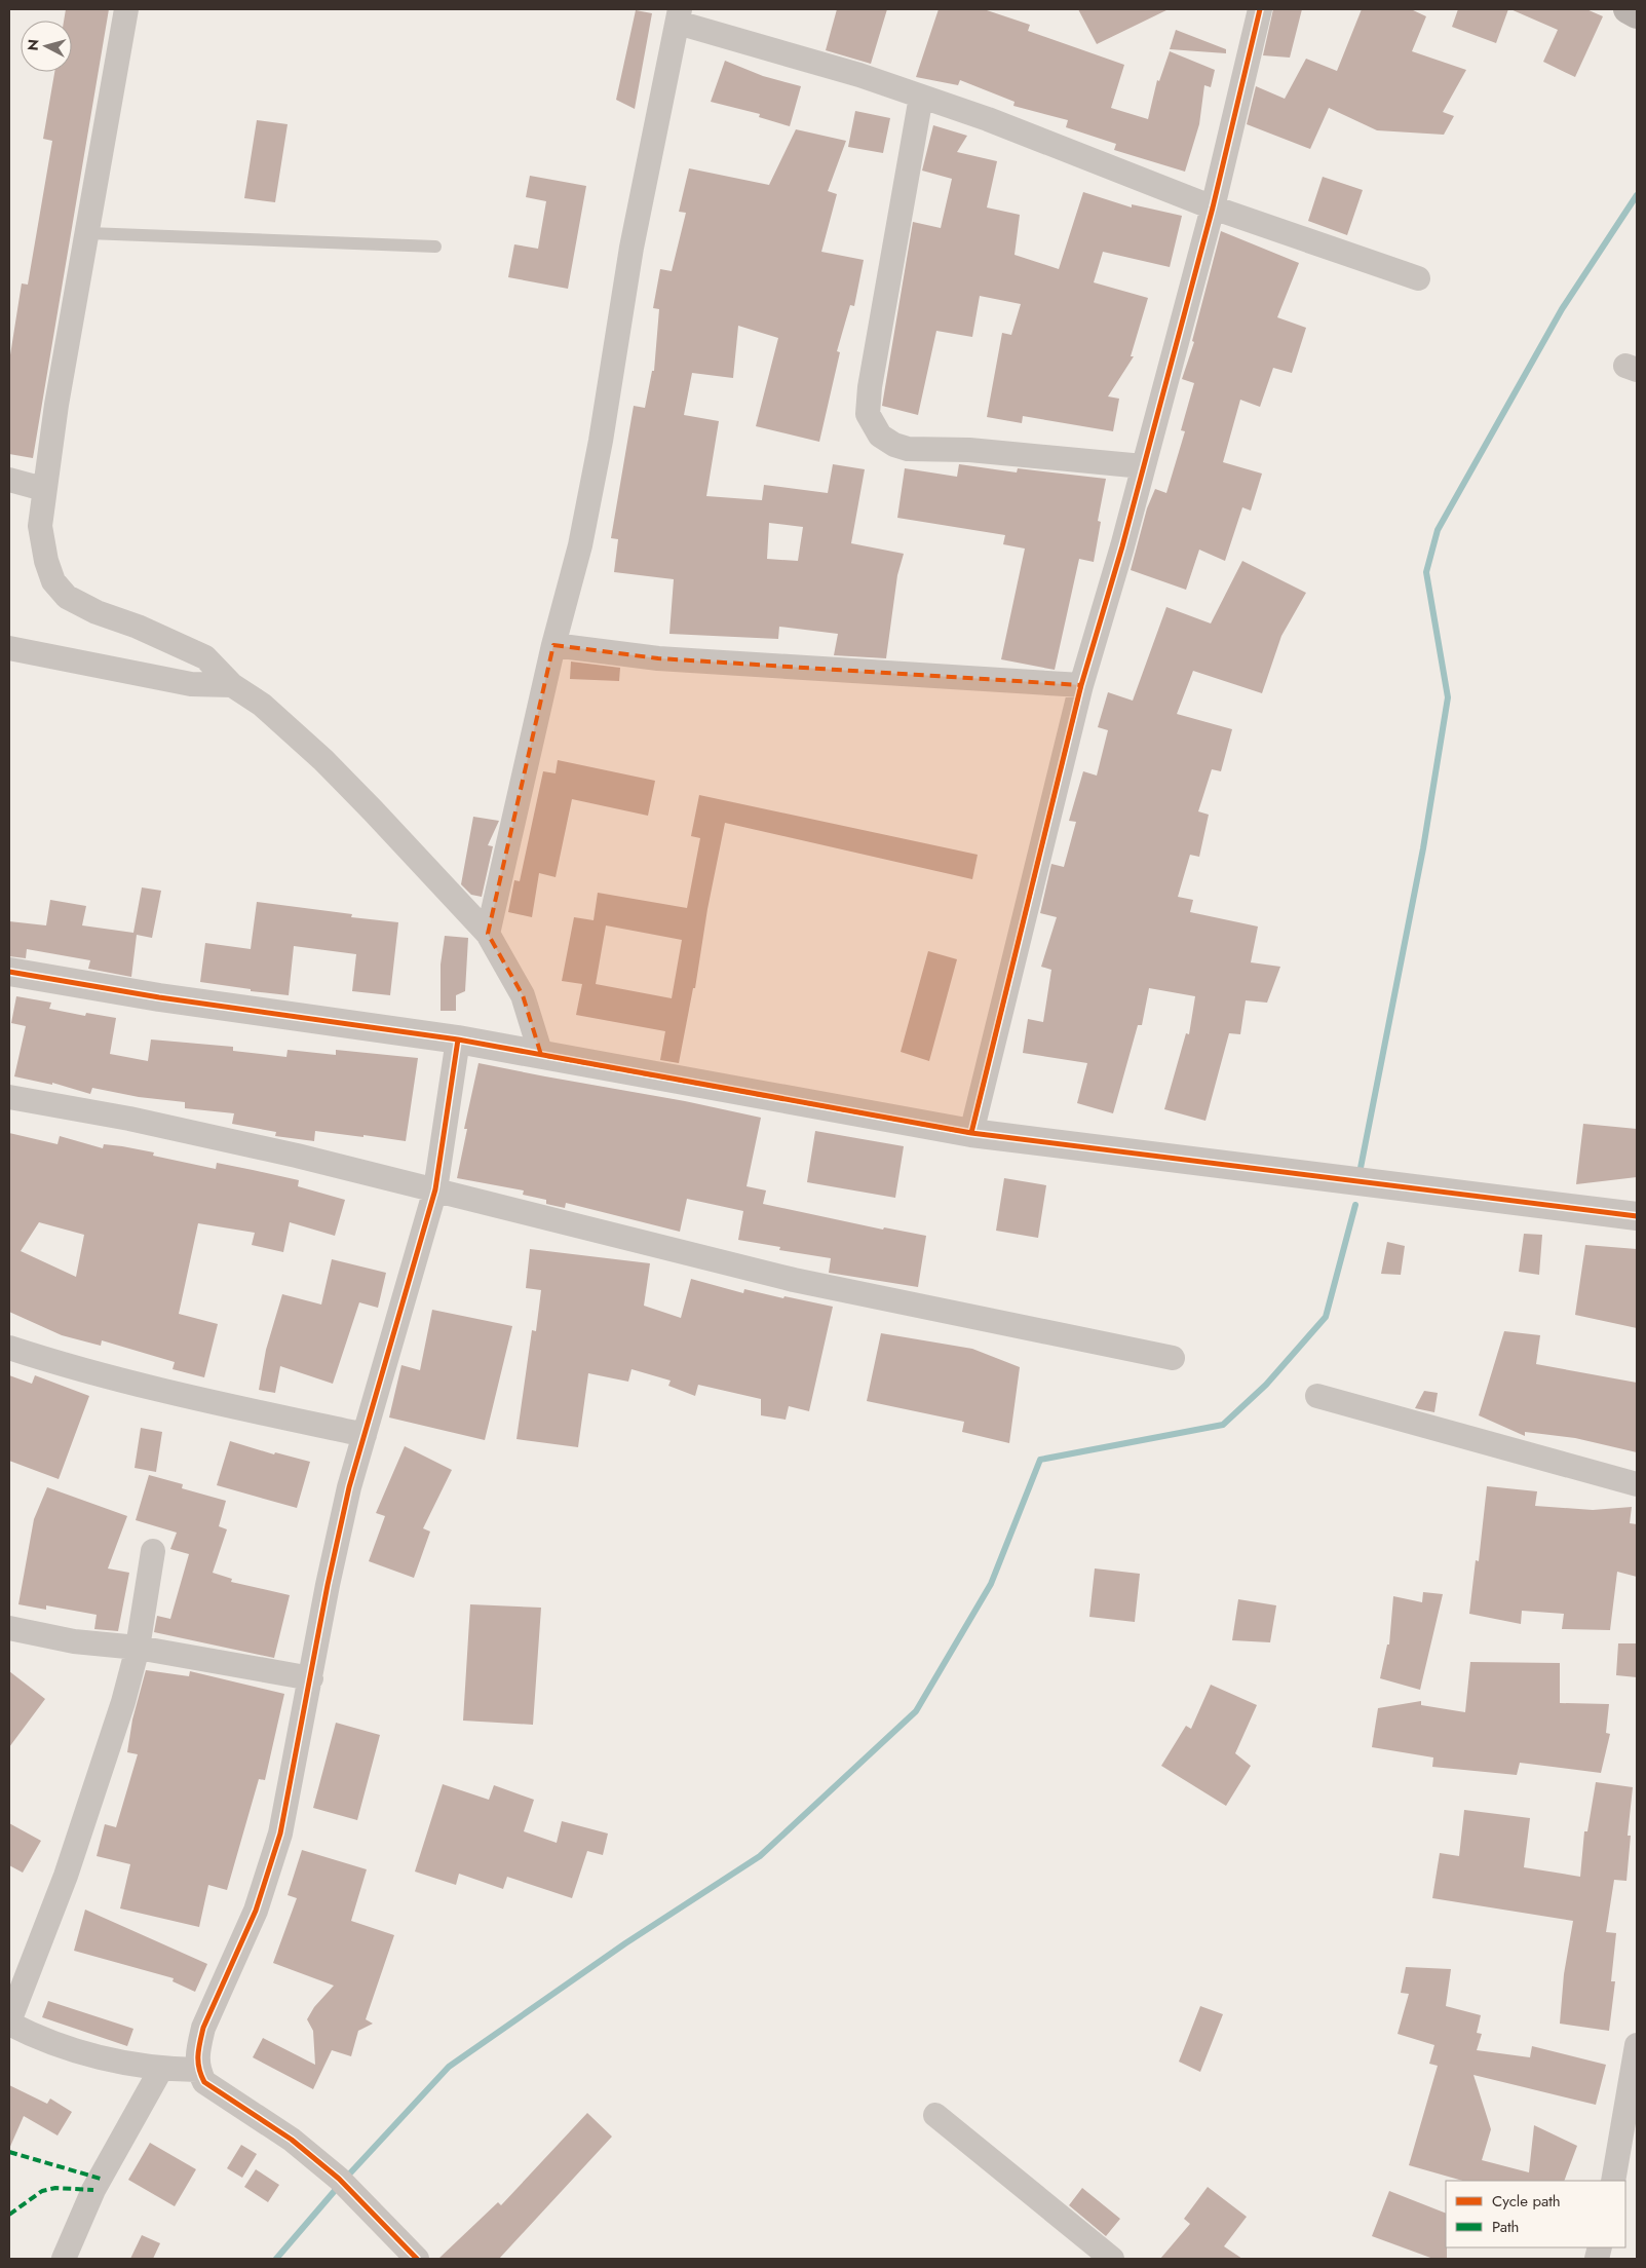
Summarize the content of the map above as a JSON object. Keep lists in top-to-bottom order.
{
  "legend": ["Cycle path", "Path"],
  "north": "left"
}
